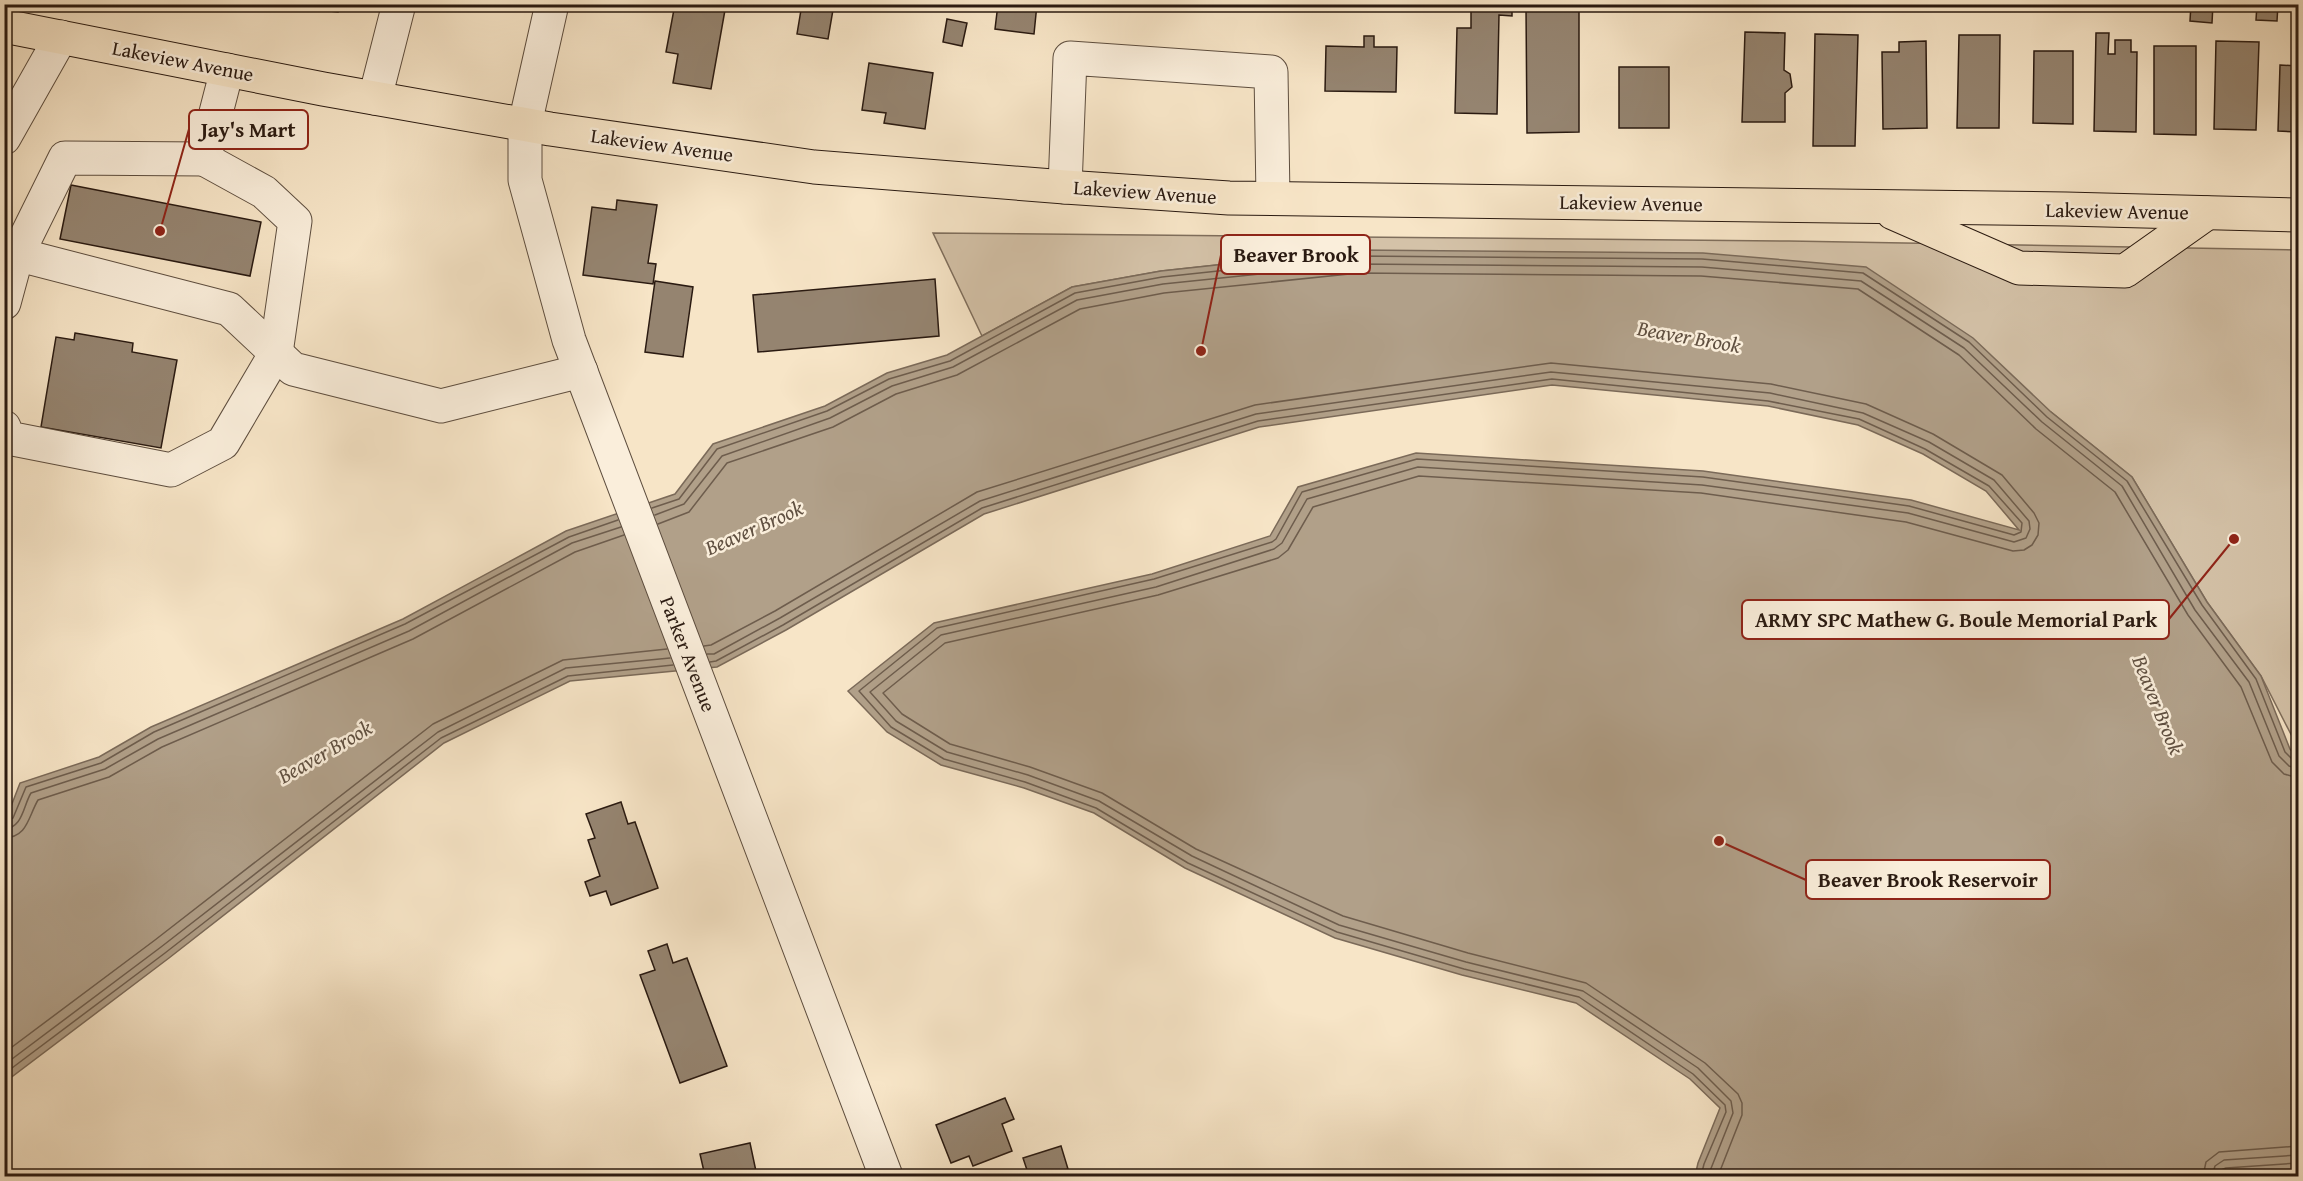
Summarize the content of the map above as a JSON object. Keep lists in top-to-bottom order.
{
  "streets": {
    "main road": ["Lakeview Avenue"],
    "street": ["Parker Avenue"]
  },
  "crossings": [
    ["Lakeview Avenue", "Parker Avenue"]
  ],
  "water": ["Beaver Brook"],
  "places": [
    "Jay's Mart",
    "Beaver Brook",
    "ARMY SPC Mathew G. Boule Memorial Park",
    "Beaver Brook Reservoir"
  ]
}
